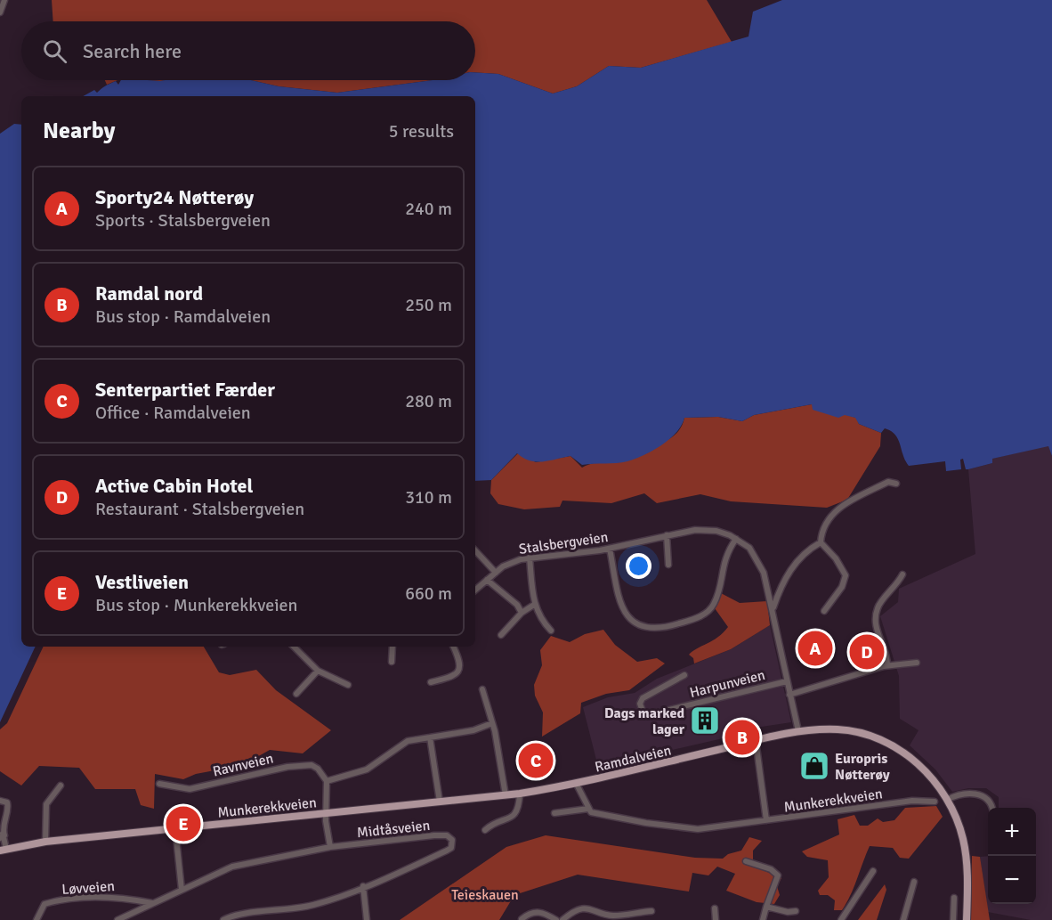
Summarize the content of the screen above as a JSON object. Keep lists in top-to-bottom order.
{
  "streets": {
    "main road": ["Ramdalveien", "Munkerekkveien"],
    "street": [
      "Stalsbergveien",
      "Harpunveien",
      "Ravnveien",
      "Midtåsveien",
      "Løvveien"
    ]
  },
  "crossings": [
    ["Stalsbergveien", "Harpunveien"],
    ["Stalsbergveien", "Ramdalveien"],
    ["Ramdalveien", "Munkerekkveien"]
  ],
  "parks": ["Teieskauen"],
  "places": {
    "building": ["Dags marked lager"],
    "shop": ["Europris Nøtterøy"]
  },
  "page": {
    "search": "Search here",
    "heading": ["Nearby", "5 results"],
    "list": [
      {
        "mark": "A",
        "name": "Sporty24 Nøtterøy",
        "note": "Sports · Stalsbergveien",
        "value": "240 m"
      },
      {
        "mark": "B",
        "name": "Ramdal nord",
        "note": "Bus stop · Ramdalveien",
        "value": "250 m"
      },
      {
        "mark": "C",
        "name": "Senterpartiet Færder",
        "note": "Office · Ramdalveien",
        "value": "280 m"
      },
      {
        "mark": "D",
        "name": "Active Cabin Hotel",
        "note": "Restaurant · Stalsbergveien",
        "value": "310 m"
      },
      {
        "mark": "E",
        "name": "Vestliveien",
        "note": "Bus stop · Munkerekkveien",
        "value": "660 m"
      }
    ],
    "pins": [
      "A",
      "D",
      "B",
      "C",
      "E"
    ],
    "map_buttons": ["+", "−"]
  }
}
